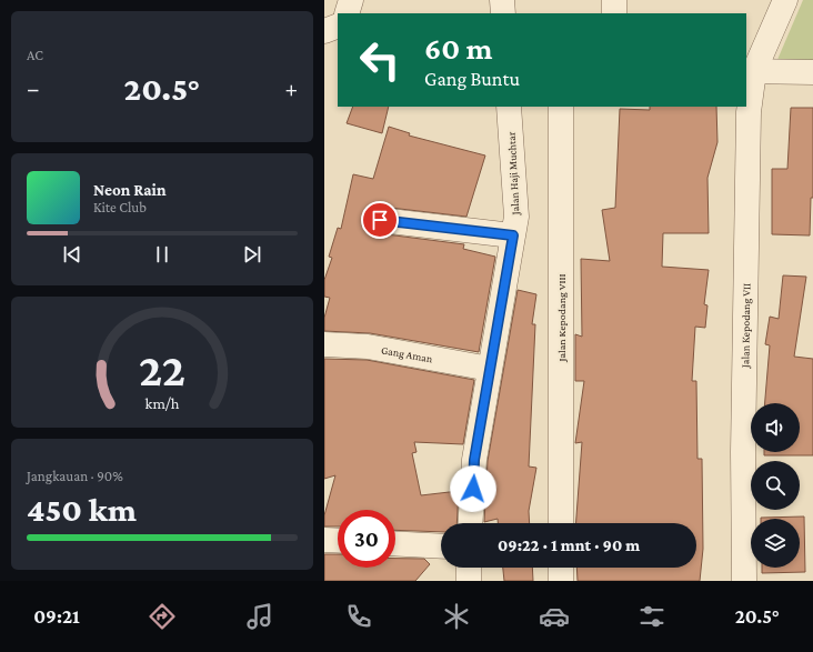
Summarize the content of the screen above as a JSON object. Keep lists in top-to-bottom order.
{
  "streets": {
    "street": [
      "Jalan Haji Muchtar",
      "Jalan Kepodang VIII",
      "Jalan Kepodang VII",
      "Gang Aman"
    ]
  },
  "crossings": [
    ["Jalan Haji Muchtar", "Gang Aman"]
  ],
  "page": {
    "tile": [
      "AC",
      ["Jangkauan · 90%", "450 km"]
    ],
    "turn": ["60 m", "Gang Buntu"],
    "heat": ["−", "20.5°", "+"],
    "song": ["Neon Rain", "Kite Club"],
    "limit": "30",
    "trip": "09:22 · 1 mnt · 90 m",
    "tabs": ["09:21", "20.5°"],
    "gauge": ["22", "km/h"]
  }
}
